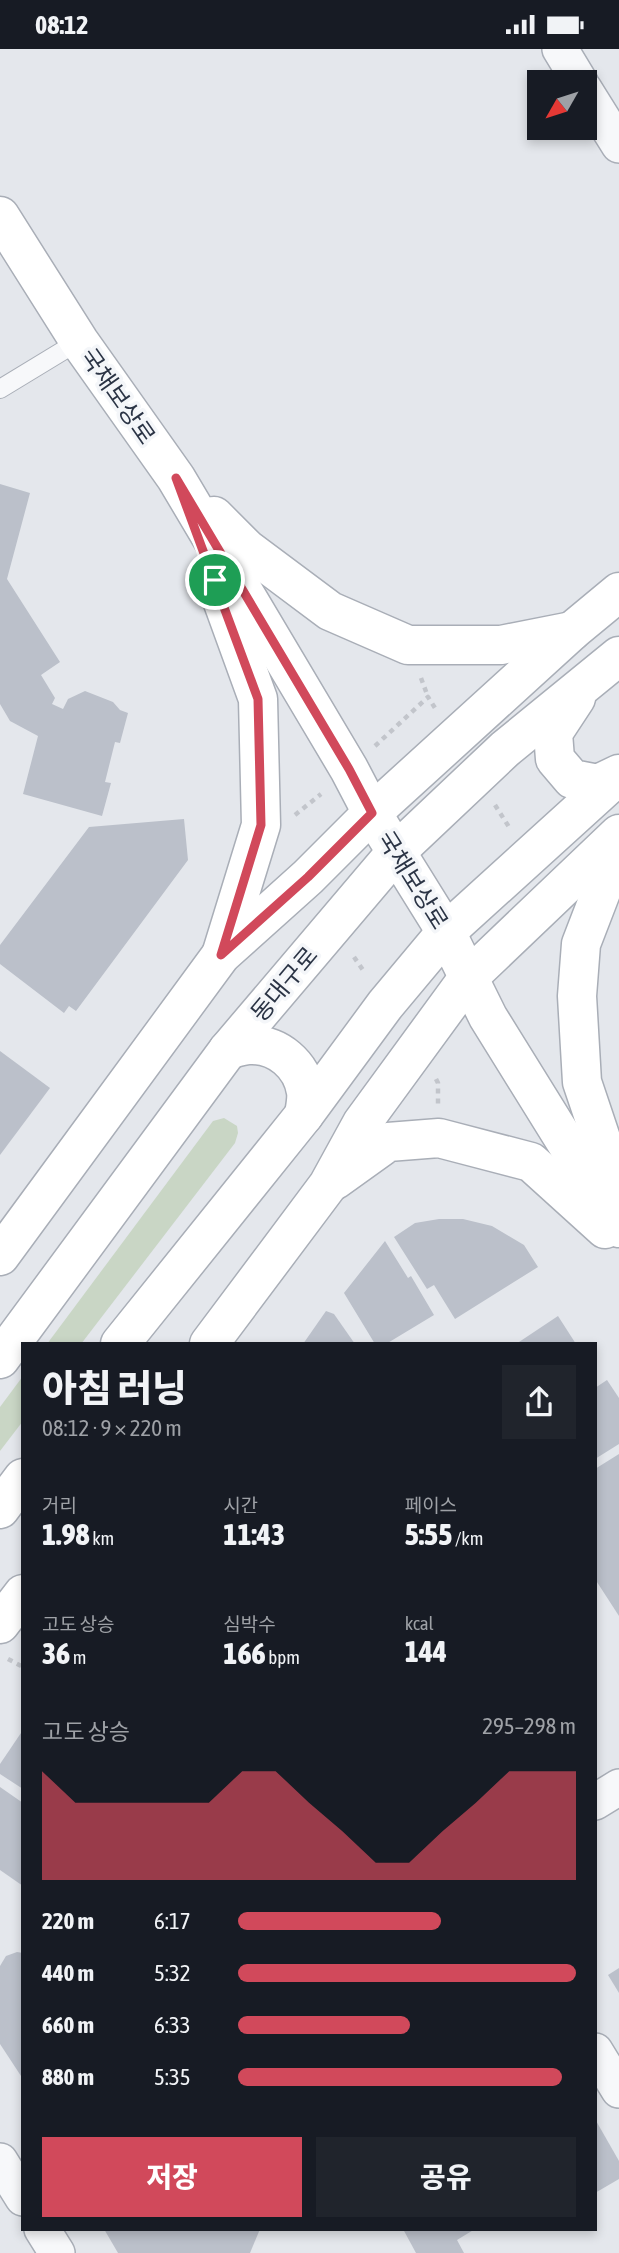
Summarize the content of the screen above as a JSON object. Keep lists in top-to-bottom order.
{
  "streets": {
    "main road": ["국채보상로", "동대구로"]
  },
  "crossings": [
    ["국채보상로", "동대구로"]
  ],
  "north": "bottom left",
  "page": {
    "status": "08:12",
    "heading": ["아침 러닝", "08:12 · 9 × 220 m"],
    "stats": [
      ["거리", "1.98 km"],
      ["시간", "11:43"],
      ["페이스", "5:55 /km"],
      ["고도 상승", "36 m"],
      ["심박수", "166 bpm"],
      ["kcal", "144"]
    ],
    "chart": ["고도 상승", "295–298 m"],
    "list": [
      {
        "name": "220 m",
        "note": "6:17"
      },
      {
        "name": "440 m",
        "note": "5:32"
      },
      {
        "name": "660 m",
        "note": "6:33"
      },
      {
        "name": "880 m",
        "note": "5:35"
      }
    ],
    "buttons": ["저장", "공유"]
  }
}
